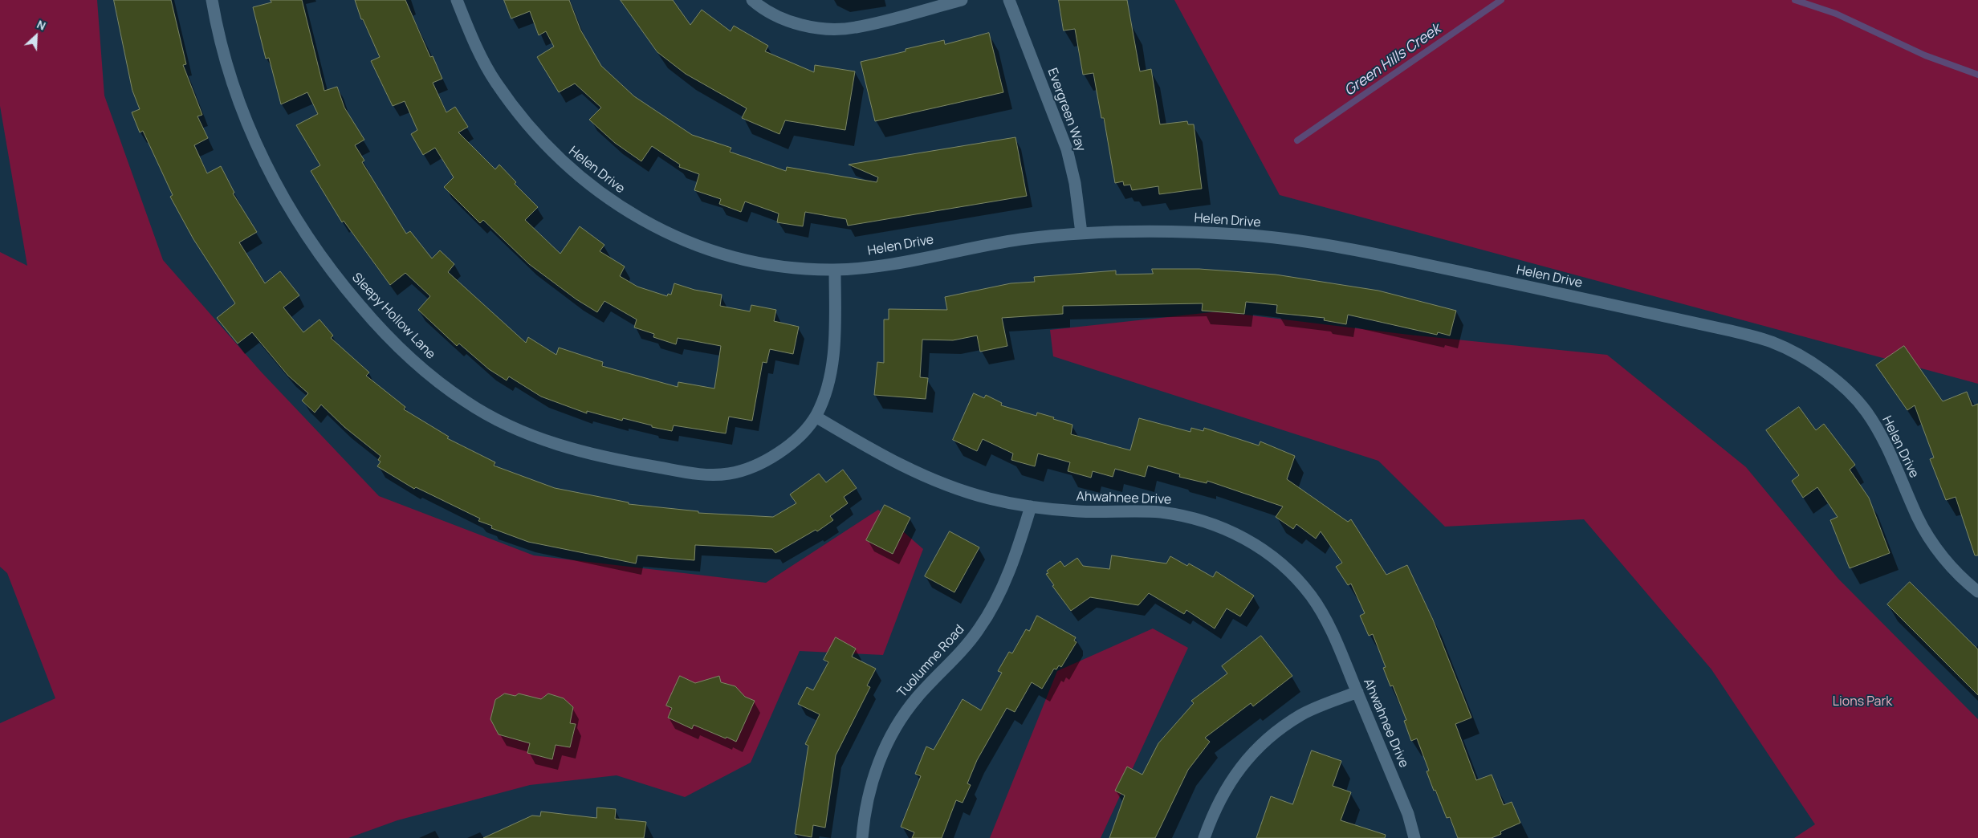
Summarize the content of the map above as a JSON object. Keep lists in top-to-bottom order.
{
  "streets": {
    "street": [
      "Evergreen Way",
      "Helen Drive",
      "Sleepy Hollow Lane",
      "Ahwahnee Drive",
      "Tuolumne Road"
    ]
  },
  "crossings": [
    ["Evergreen Way", "Helen Drive"],
    ["Sleepy Hollow Lane", "Ahwahnee Drive"],
    ["Ahwahnee Drive", "Tuolumne Road"]
  ],
  "water": ["Green Hills Creek"],
  "parks": ["Lions Park"],
  "north": "top right"
}
